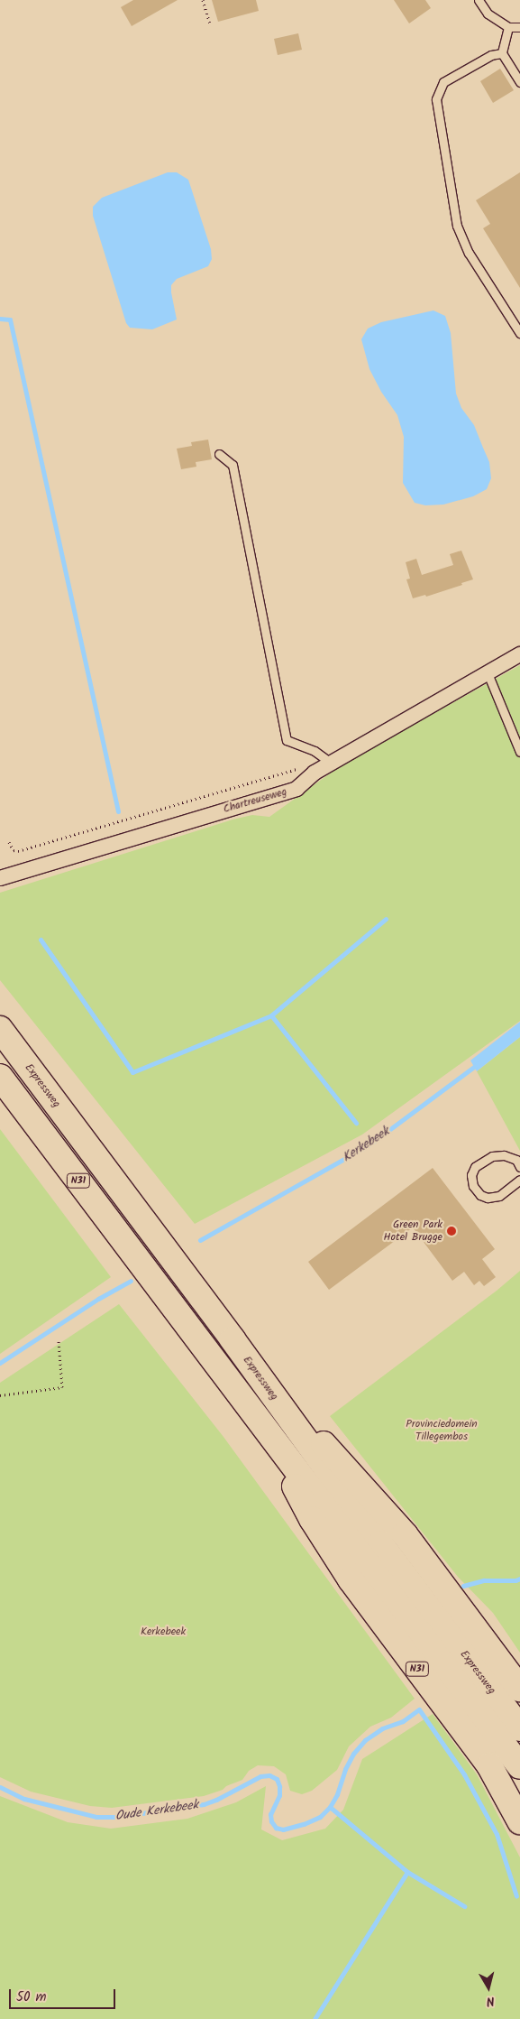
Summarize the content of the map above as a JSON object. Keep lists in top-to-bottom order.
{
  "streets": {
    "highway": ["Expressweg", "N31"],
    "street": ["Chartreuseweg"]
  },
  "crossings": [
    ["Expressweg", "N31"]
  ],
  "water": ["Kerkebeek", "Oude Kerkebeek"],
  "parks": ["Provinciedomein Tillegembos", "Kerkebeek"],
  "places": ["Green Park Hotel Brugge"],
  "scale_bar": "50 m",
  "north": "bottom"
}
